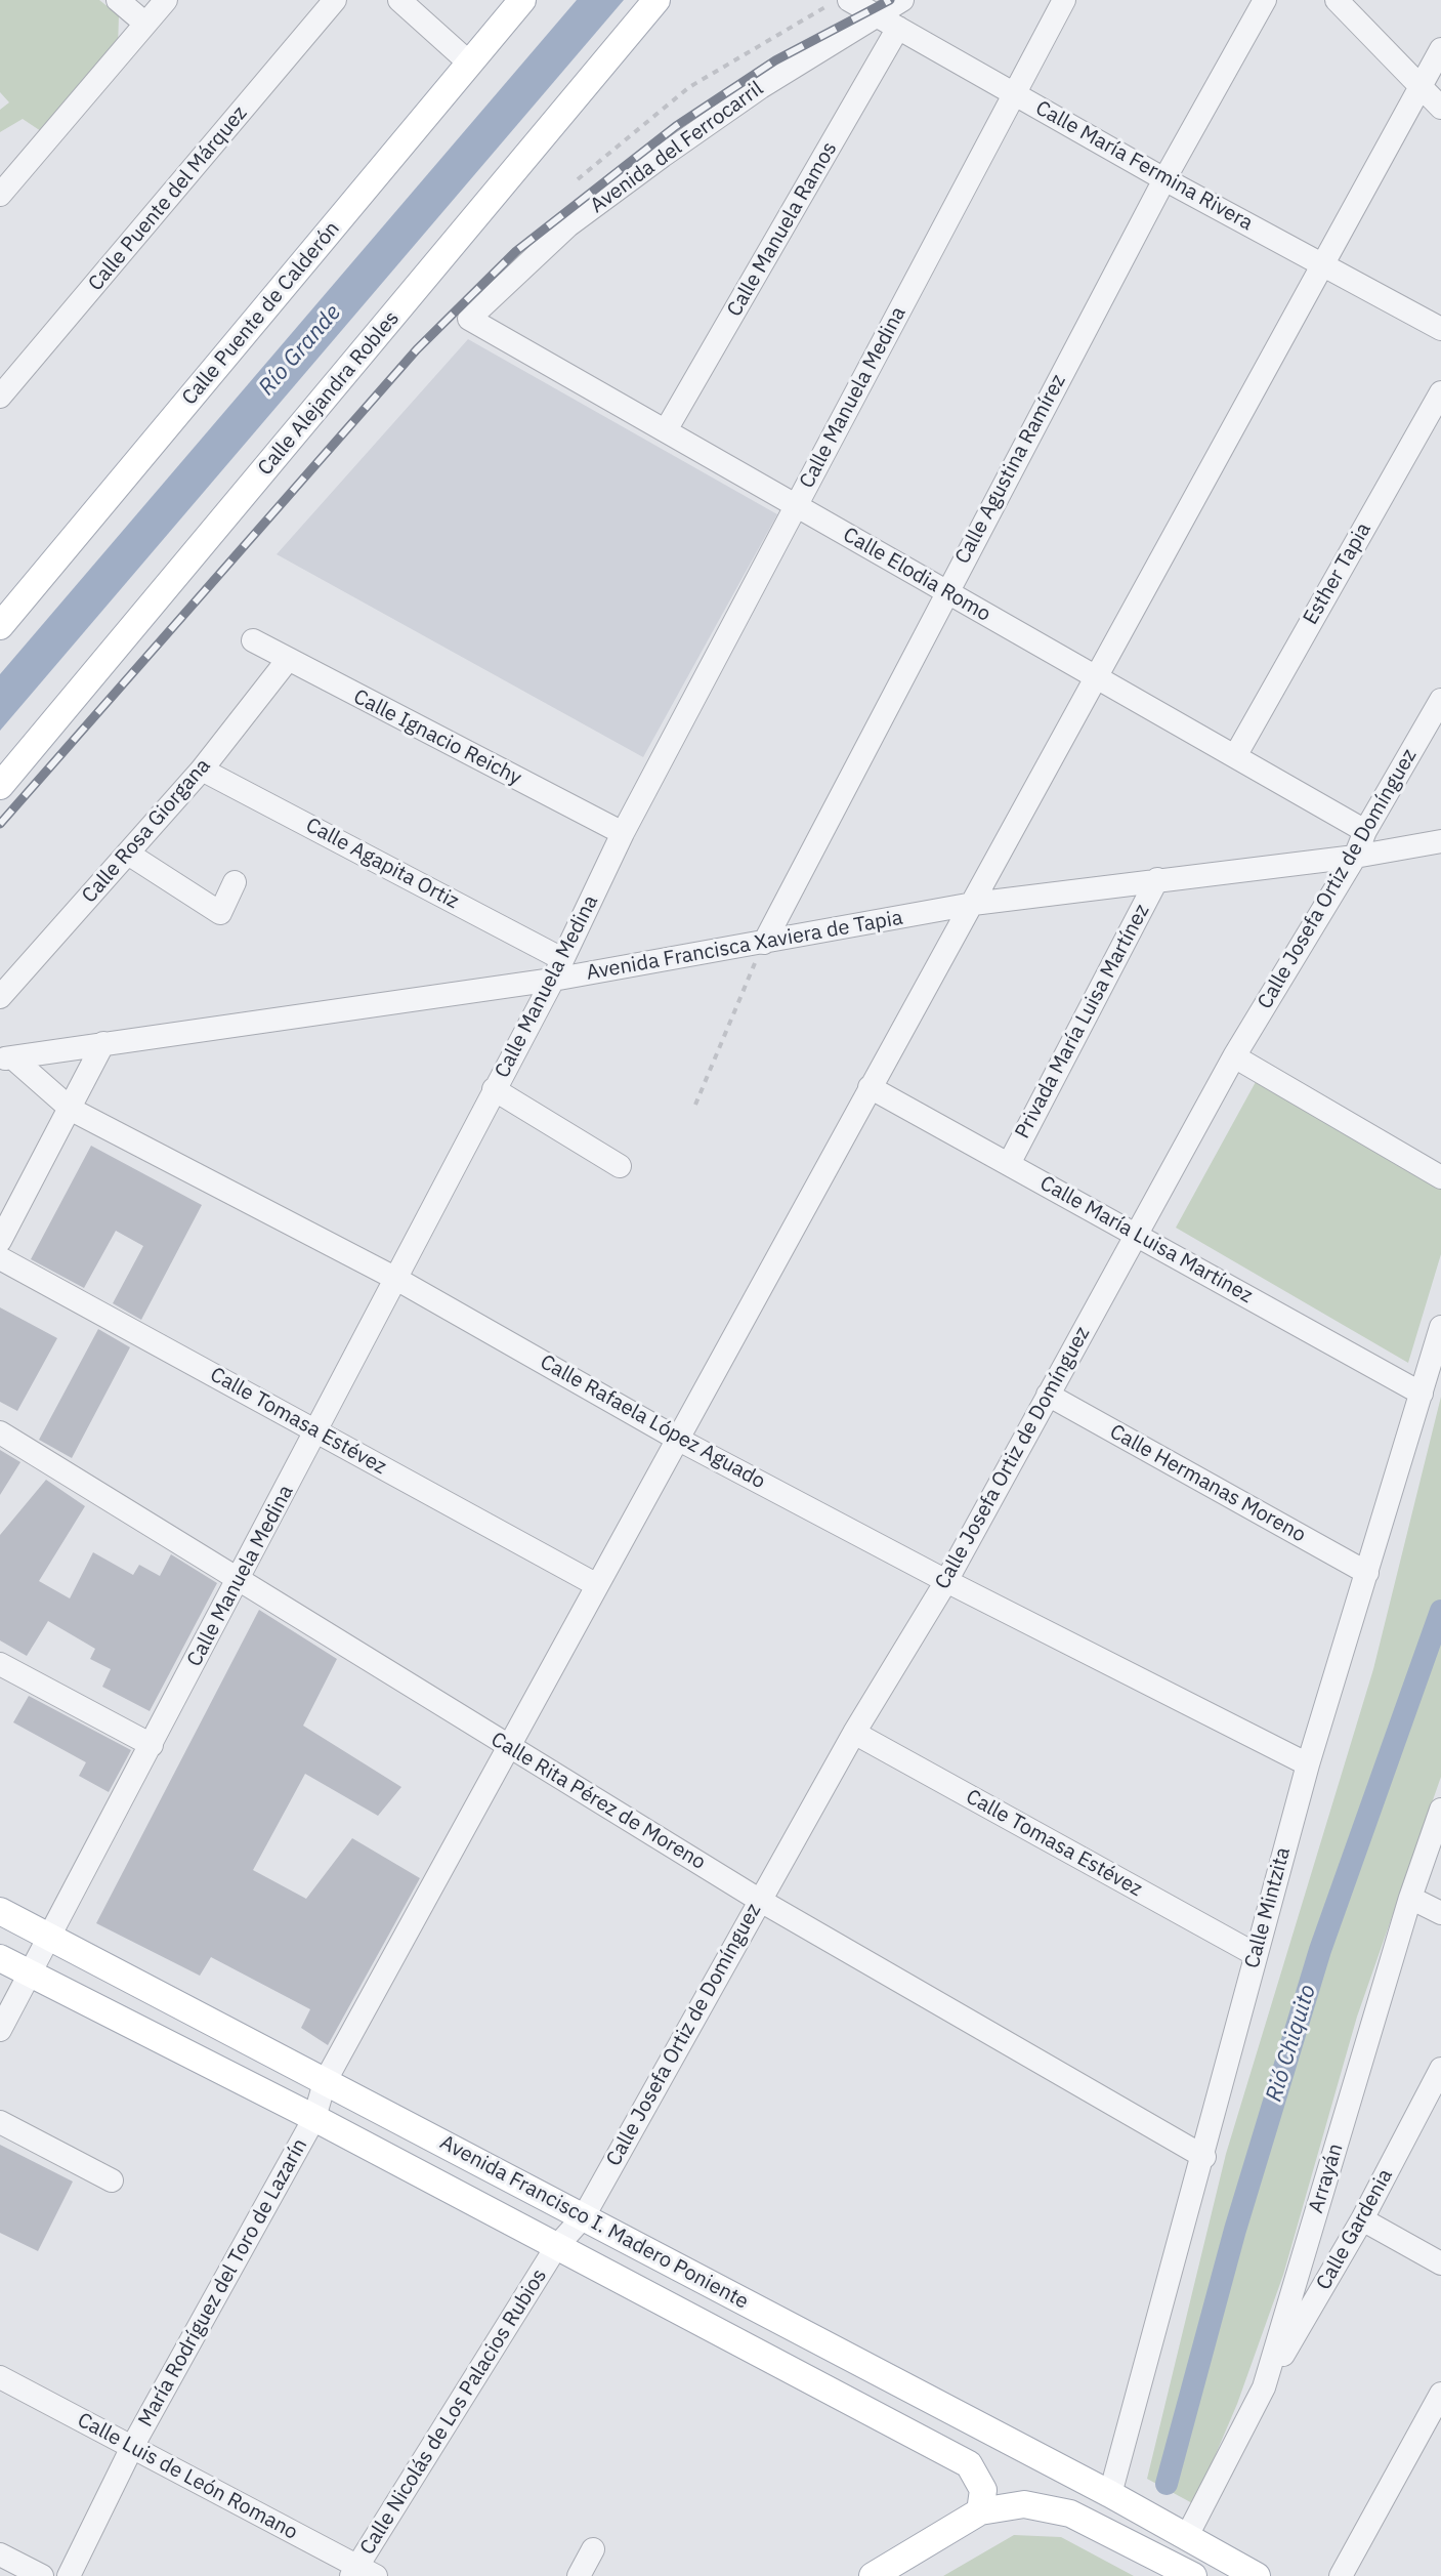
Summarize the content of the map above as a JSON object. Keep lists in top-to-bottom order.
{
  "streets": {
    "main road": ["Calle Puente de Calderón", "Calle Alejandra Robles", "Avenida Francisco I. Madero Poniente"],
    "street": [
      "Avenida del Ferrocarril",
      "Calle María Fermina Rivera",
      "Calle Puente del Márquez",
      "Calle Manuela Ramos",
      "Calle Manuela Medina",
      "Calle Agustina Ramírez",
      "Esther Tapia",
      "Calle Elodia Romo",
      "Calle Ignacio Reichy",
      "Calle Rosa Giorgana",
      "Calle Agapita Ortiz",
      "Calle Josefa Ortiz de Domínguez",
      "Avenida Francisca Xaviera de Tapia",
      "Privada María Luisa Martínez",
      "Calle María Luisa Martínez",
      "Calle Tomasa Estévez",
      "Calle Rafaela López Aguado",
      "Calle Hermanas Moreno",
      "Calle Rita Pérez de Moreno",
      "Calle Mintzita",
      "Arrayán",
      "Calle Gardenia",
      "María Rodríguez del Toro de Lazarín",
      "Calle Nicolás de Los Palacios Rubios",
      "Calle Luis de León Romano"
    ]
  },
  "crossings": [
    ["Avenida del Ferrocarril", "Calle María Fermina Rivera"],
    ["Avenida del Ferrocarril", "Calle Elodia Romo"],
    ["Calle María Fermina Rivera", "Calle Manuela Ramos"],
    ["Calle María Fermina Rivera", "Calle Manuela Medina"],
    ["Calle María Fermina Rivera", "Calle Agustina Ramírez"],
    ["Calle María Fermina Rivera", "María Rodríguez del Toro de Lazarín"],
    ["Calle Manuela Ramos", "Calle Elodia Romo"],
    ["Calle Manuela Medina", "Calle Elodia Romo"],
    ["Calle Manuela Medina", "Calle Ignacio Reichy"],
    ["Calle Manuela Medina", "Calle Agapita Ortiz"],
    ["Calle Manuela Medina", "Avenida Francisca Xaviera de Tapia"],
    ["Calle Manuela Medina", "Calle Tomasa Estévez"],
    ["Calle Manuela Medina", "Calle Rafaela López Aguado"],
    ["Calle Manuela Medina", "Calle Rita Pérez de Moreno"],
    ["Calle Manuela Medina", "Avenida Francisco I. Madero Poniente"],
    ["Calle Agustina Ramírez", "Calle Elodia Romo"],
    ["Calle Agustina Ramírez", "Avenida Francisca Xaviera de Tapia"],
    ["Esther Tapia", "Calle Elodia Romo"],
    ["Calle Elodia Romo", "Calle Josefa Ortiz de Domínguez"],
    ["Calle Elodia Romo", "María Rodríguez del Toro de Lazarín"],
    ["Calle Ignacio Reichy", "Calle Rosa Giorgana"],
    ["Calle Rosa Giorgana", "Calle Agapita Ortiz"],
    ["Calle Agapita Ortiz", "Avenida Francisca Xaviera de Tapia"],
    ["Calle Josefa Ortiz de Domínguez", "Avenida Francisca Xaviera de Tapia"],
    ["Calle Josefa Ortiz de Domínguez", "Calle María Luisa Martínez"],
    ["Calle Josefa Ortiz de Domínguez", "Calle Tomasa Estévez"],
    ["Calle Josefa Ortiz de Domínguez", "Calle Rafaela López Aguado"],
    ["Calle Josefa Ortiz de Domínguez", "Calle Hermanas Moreno"],
    ["Calle Josefa Ortiz de Domínguez", "Calle Rita Pérez de Moreno"],
    ["Calle Josefa Ortiz de Domínguez", "Avenida Francisco I. Madero Poniente"],
    ["Calle Josefa Ortiz de Domínguez", "Calle Nicolás de Los Palacios Rubios"],
    ["Avenida Francisca Xaviera de Tapia", "Privada María Luisa Martínez"],
    ["Avenida Francisca Xaviera de Tapia", "Calle Rafaela López Aguado"],
    ["Avenida Francisca Xaviera de Tapia", "María Rodríguez del Toro de Lazarín"],
    ["Privada María Luisa Martínez", "Calle María Luisa Martínez"],
    ["Calle María Luisa Martínez", "Calle Mintzita"],
    ["Calle María Luisa Martínez", "María Rodríguez del Toro de Lazarín"],
    ["Calle Tomasa Estévez", "Calle Mintzita"],
    ["Calle Tomasa Estévez", "María Rodríguez del Toro de Lazarín"],
    ["Calle Rafaela López Aguado", "Calle Mintzita"],
    ["Calle Rafaela López Aguado", "María Rodríguez del Toro de Lazarín"],
    ["Calle Hermanas Moreno", "Calle Mintzita"],
    ["Calle Rita Pérez de Moreno", "Calle Mintzita"],
    ["Calle Rita Pérez de Moreno", "María Rodríguez del Toro de Lazarín"],
    ["Calle Mintzita", "Avenida Francisco I. Madero Poniente"],
    ["Arrayán", "Avenida Francisco I. Madero Poniente"],
    ["Arrayán", "Calle Gardenia"],
    ["Avenida Francisco I. Madero Poniente", "María Rodríguez del Toro de Lazarín"],
    ["Avenida Francisco I. Madero Poniente", "Calle Nicolás de Los Palacios Rubios"],
    ["María Rodríguez del Toro de Lazarín", "Calle Luis de León Romano"],
    ["Calle Nicolás de Los Palacios Rubios", "Calle Luis de León Romano"]
  ],
  "water": ["Río Grande", "Rió Chiquito"]
}
